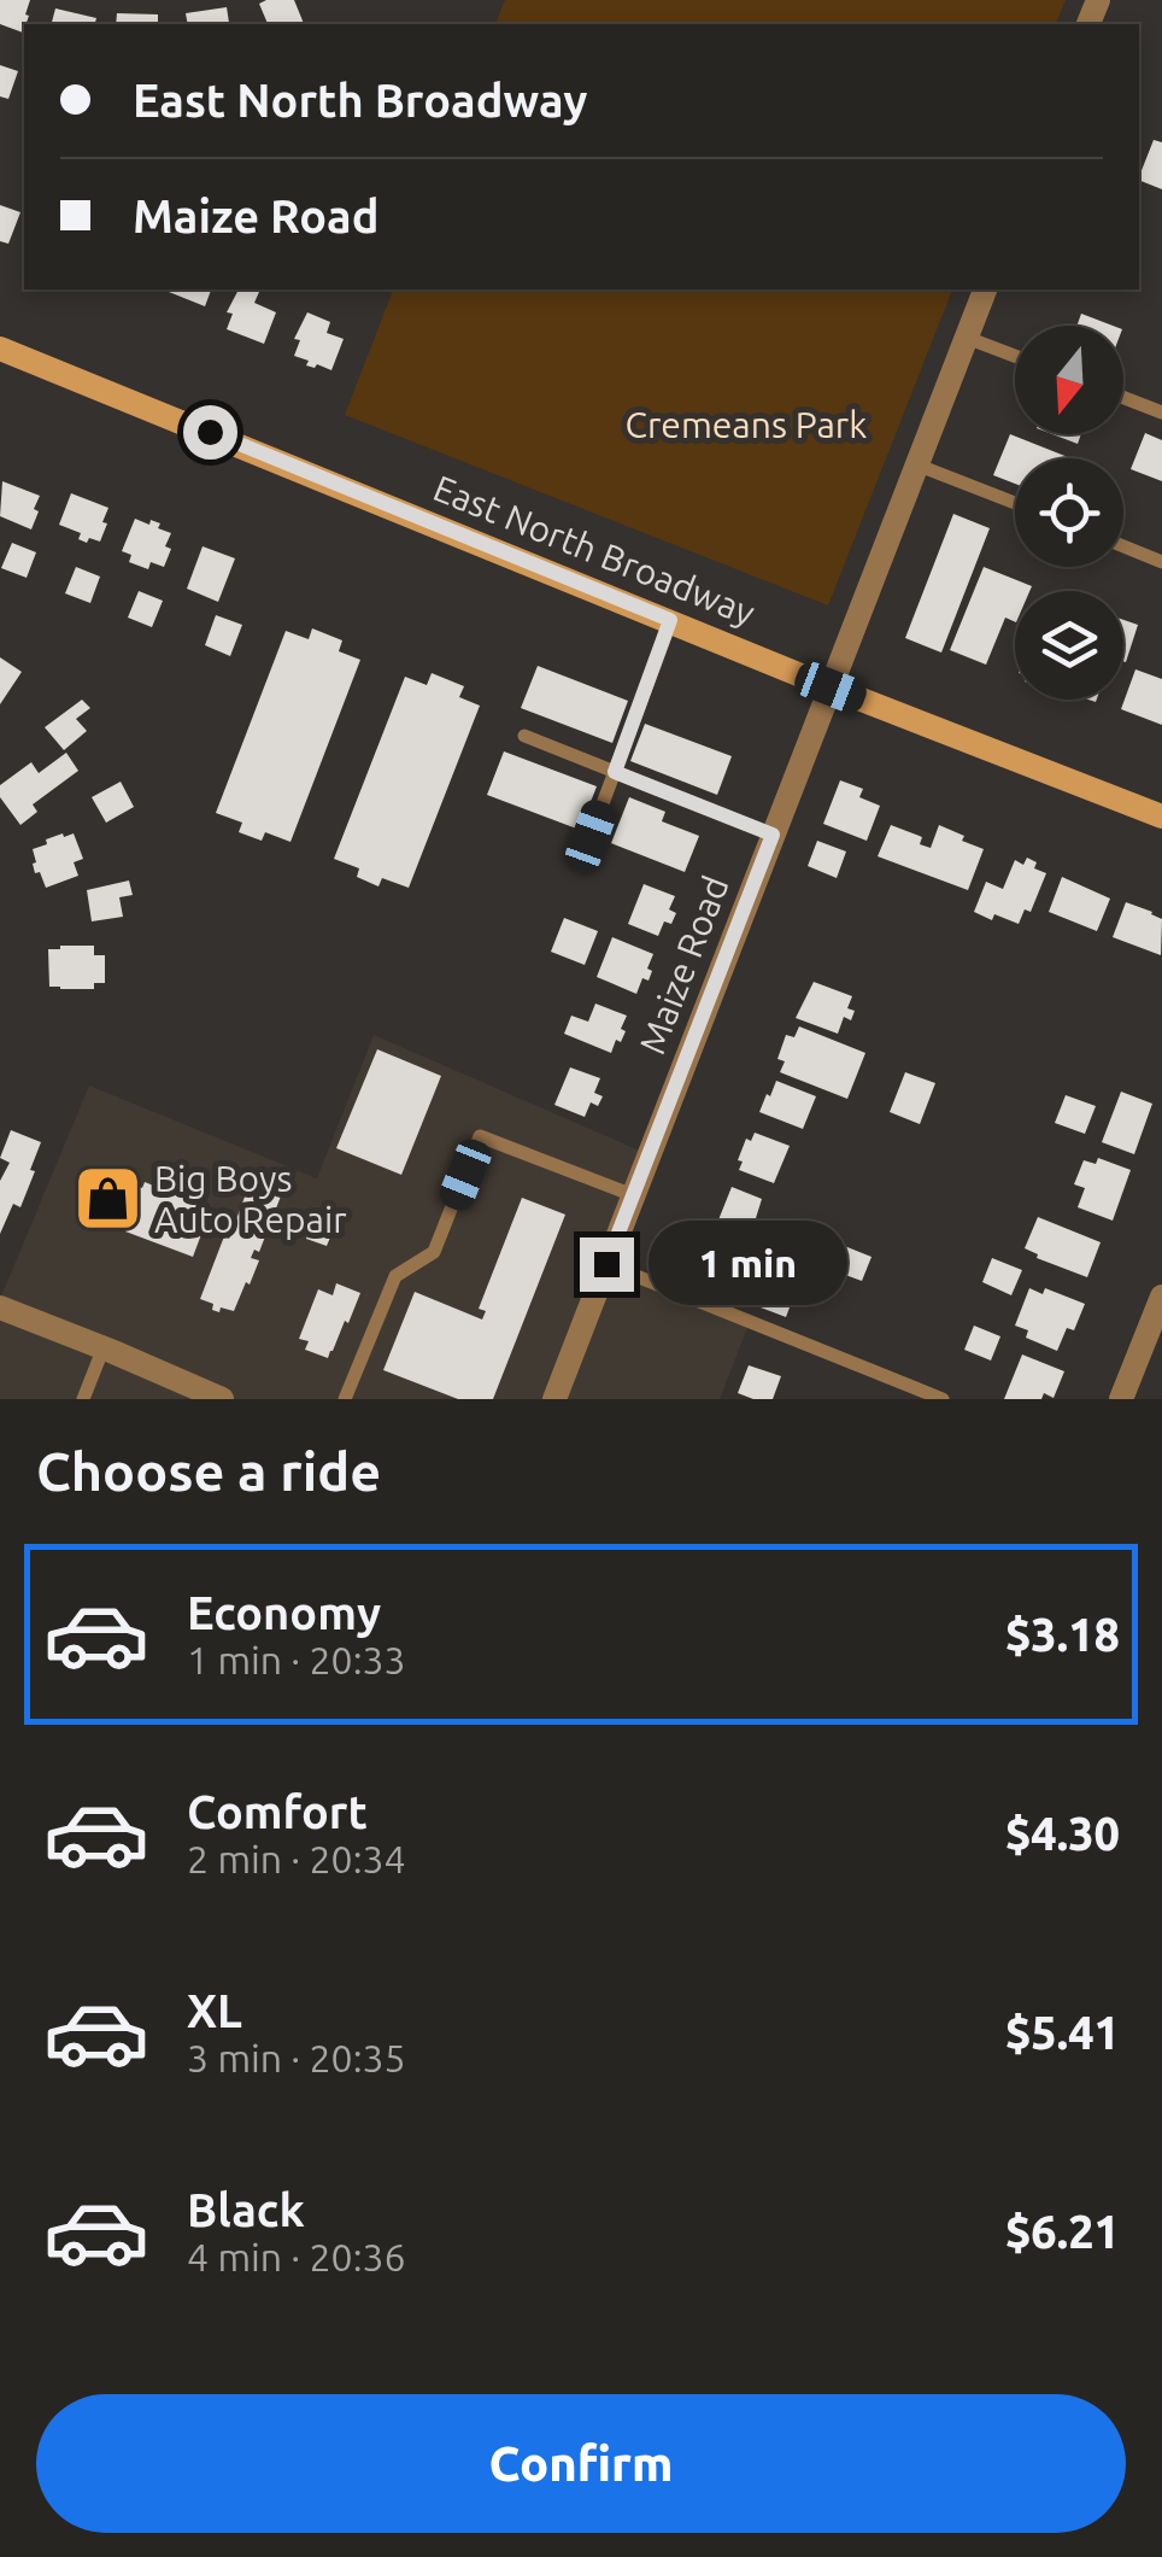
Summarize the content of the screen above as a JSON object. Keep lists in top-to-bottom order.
{
  "streets": {
    "main road": ["East North Broadway"],
    "street": ["Maize Road"]
  },
  "crossings": [
    ["East North Broadway", "Maize Road"]
  ],
  "parks": ["Cremeans Park"],
  "places": {
    "shop": ["Big Boys Auto Repair"]
  },
  "north": "bottom",
  "page": {
    "banner": ["East North Broadway", "Maize Road"],
    "bubble": "1 min",
    "heading": "Choose a ride",
    "list": [
      {
        "name": "Economy",
        "note": "1 min · 20:33",
        "value": "$3.18"
      },
      {
        "name": "Comfort",
        "note": "2 min · 20:34",
        "value": "$4.30"
      },
      {
        "name": "XL",
        "note": "3 min · 20:35",
        "value": "$5.41"
      },
      {
        "name": "Black",
        "note": "4 min · 20:36",
        "value": "$6.21"
      }
    ],
    "buttons": "Confirm"
  }
}
